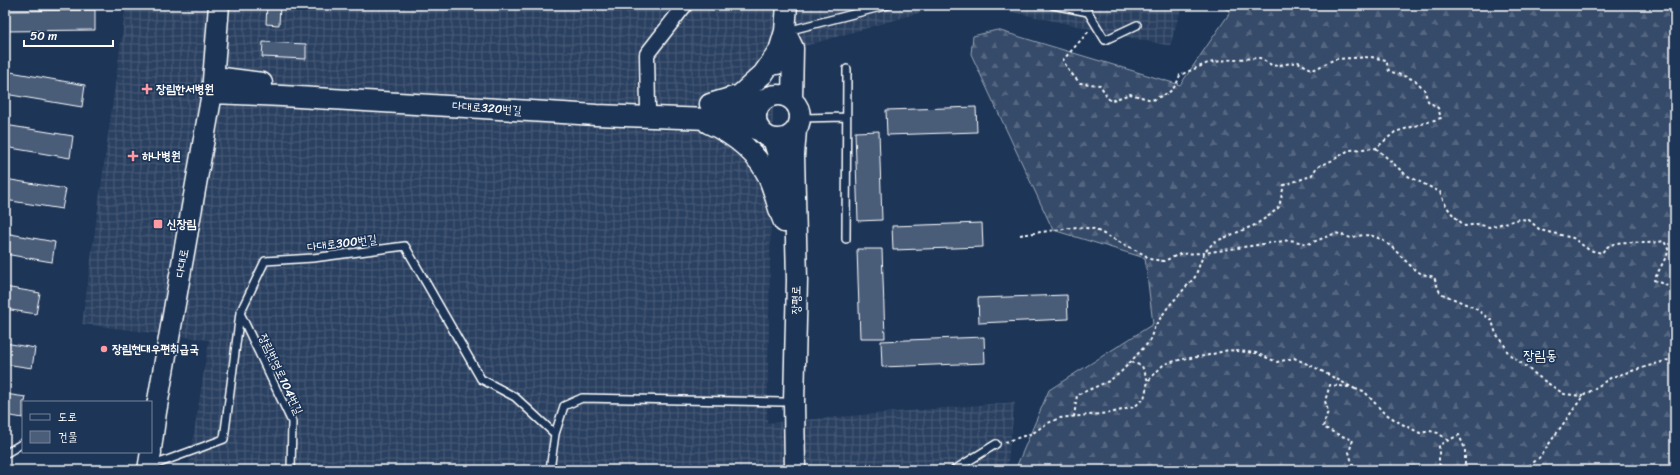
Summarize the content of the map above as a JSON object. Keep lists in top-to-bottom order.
{
  "streets": {
    "street": ["다대로320번길", "다대로", "장평로"],
    "lane": ["다대로300번길", "장림번영로104번길"]
  },
  "crossings": [
    ["다대로320번길", "다대로"],
    ["다대로320번길", "장평로"],
    ["다대로300번길", "장림번영로104번길"]
  ],
  "districts": ["장림동"],
  "places": {
    "health": ["장림한서병원", "하나병원"],
    "transit": ["신장림"],
    "other": ["장림현대우편취급국"]
  },
  "legend": ["도로", "건물"],
  "scale_bar": "50 m"
}
